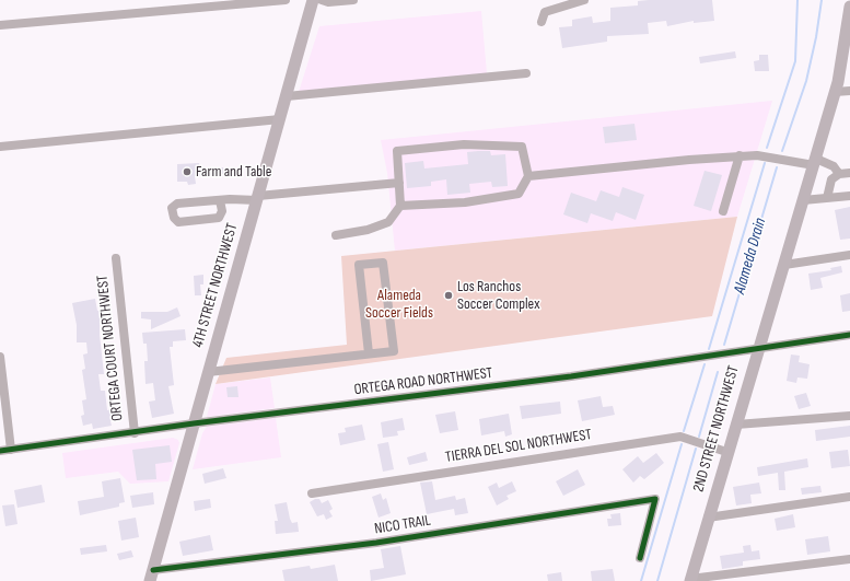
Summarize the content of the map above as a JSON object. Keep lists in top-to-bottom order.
{
  "streets": {
    "main road": ["4TH STREET NORTHWEST", "2ND STREET NORTHWEST"],
    "street": [
      "ORTEGA COURT NORTHWEST",
      "ORTEGA ROAD NORTHWEST",
      "TIERRA DEL SOL NORTHWEST",
      "NICO TRAIL"
    ]
  },
  "crossings": [
    ["4TH STREET NORTHWEST", "ORTEGA ROAD NORTHWEST"],
    ["4TH STREET NORTHWEST", "NICO TRAIL"],
    ["ORTEGA COURT NORTHWEST", "ORTEGA ROAD NORTHWEST"],
    ["ORTEGA ROAD NORTHWEST", "2ND STREET NORTHWEST"],
    ["2ND STREET NORTHWEST", "TIERRA DEL SOL NORTHWEST"]
  ],
  "water": ["Alameda Drain"],
  "parks": ["Alameda Soccer Fields"],
  "places": ["Farm and Table", "Los Ranchos Soccer Complex"]
}
